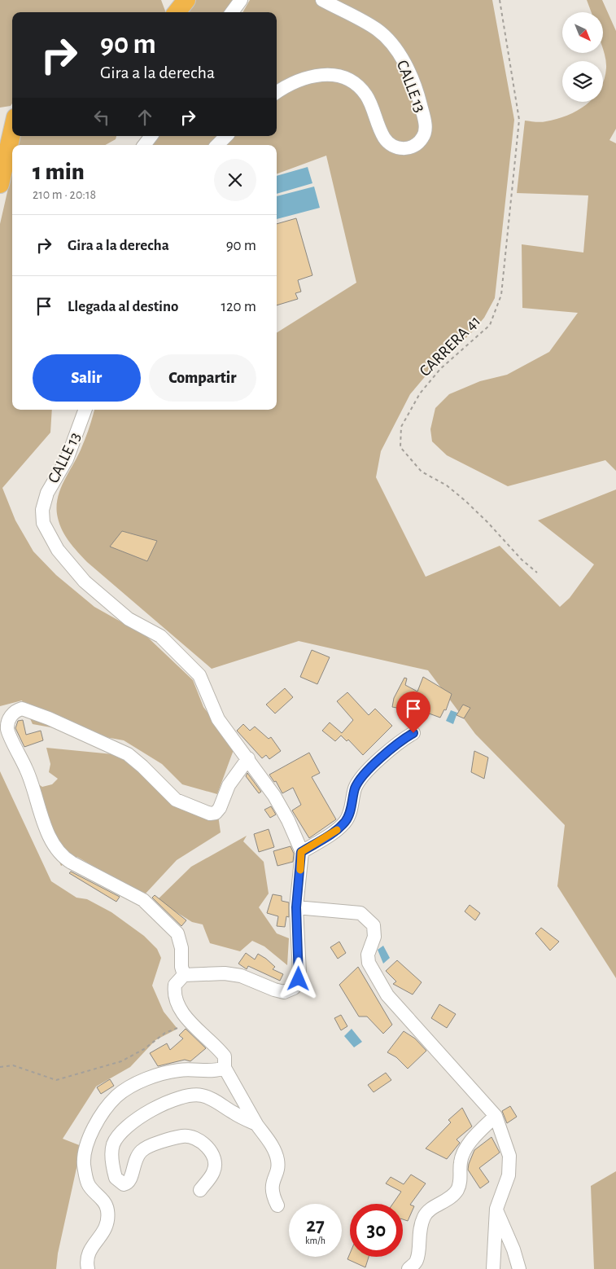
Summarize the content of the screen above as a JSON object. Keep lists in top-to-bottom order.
{
  "streets": {
    "street": ["CALLE 13"],
    "path": ["CARRERA 41"]
  },
  "north": "bottom right",
  "page": {
    "turn": ["90 m", "Gira a la derecha"],
    "heading": ["1 min", "210 m · 20:18"],
    "list": [
      {
        "name": "Gira a la derecha",
        "value": "90 m"
      },
      {
        "name": "Llegada al destino",
        "value": "120 m"
      }
    ],
    "buttons": ["Salir", "Compartir"],
    "speed": "27 km/h",
    "limit": "30"
  }
}
